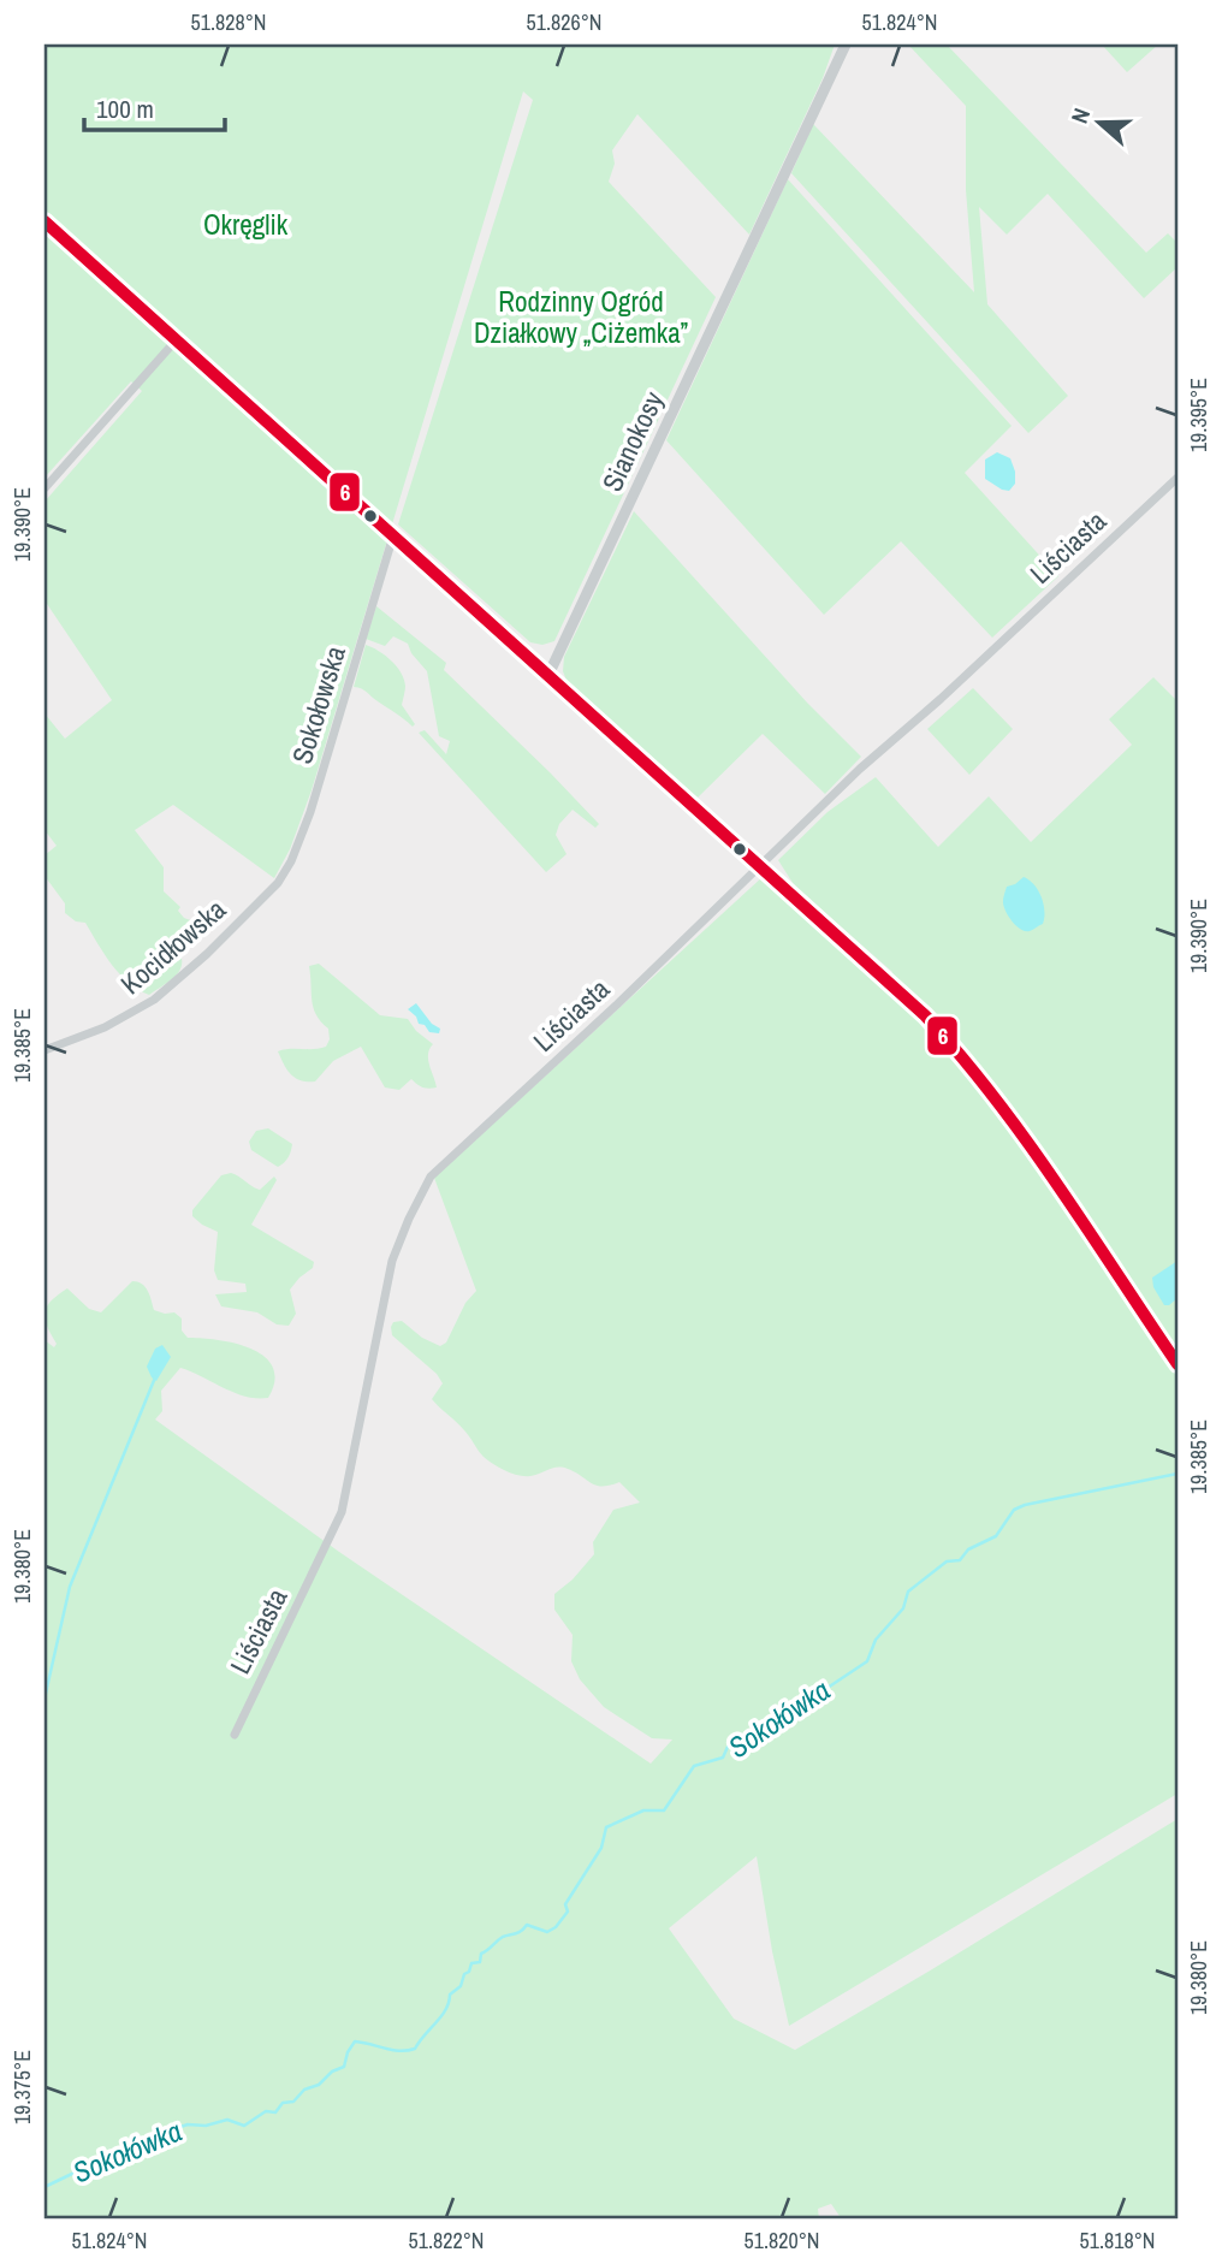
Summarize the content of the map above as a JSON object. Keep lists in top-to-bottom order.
{
  "streets": {
    "street": [
      "Sianokosy",
      "Liściasta",
      "Sokołowska",
      "Kocidłowska"
    ]
  },
  "crossings": [
    ["Sokołowska", "Kocidłowska"]
  ],
  "water": ["Sokołówka"],
  "parks": ["Okręglik", "Rodzinny Ogród Działkowy „Ciżemka”"],
  "lines": ["transit line 6"],
  "scale_bar": "100 m",
  "north": "left",
  "coordinates": [
    "51.828°N",
    "51.826°N",
    "51.824°N",
    "19.395°E",
    "19.390°E",
    "19.385°E",
    "19.380°E",
    "19.375°E",
    "51.822°N",
    "51.820°N",
    "51.818°N"
  ]
}
